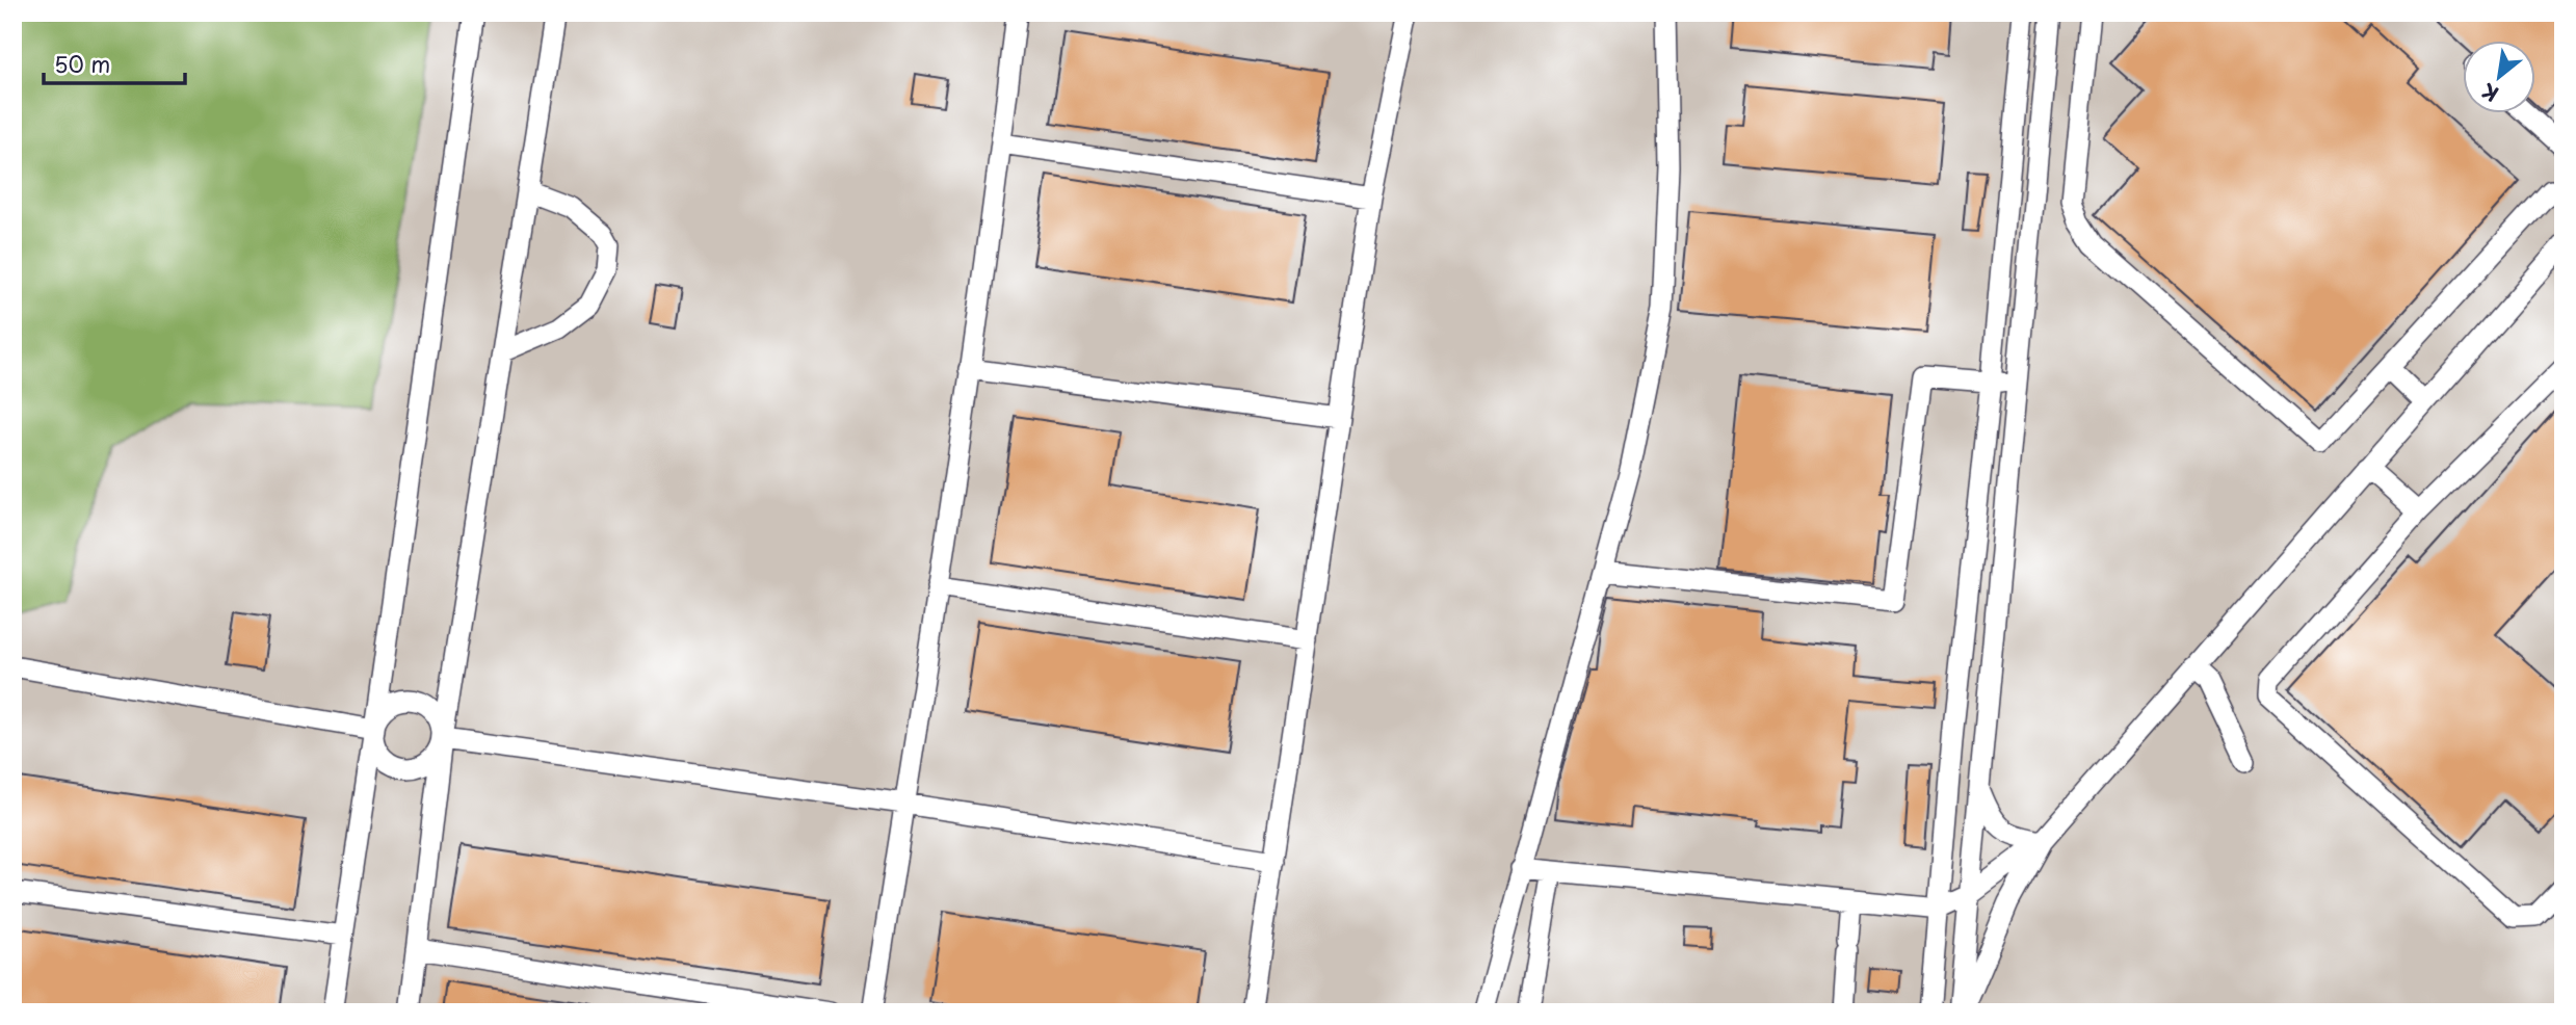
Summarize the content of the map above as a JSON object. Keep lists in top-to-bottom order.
{
  "scale_bar": "50 m",
  "north": "bottom left"
}
